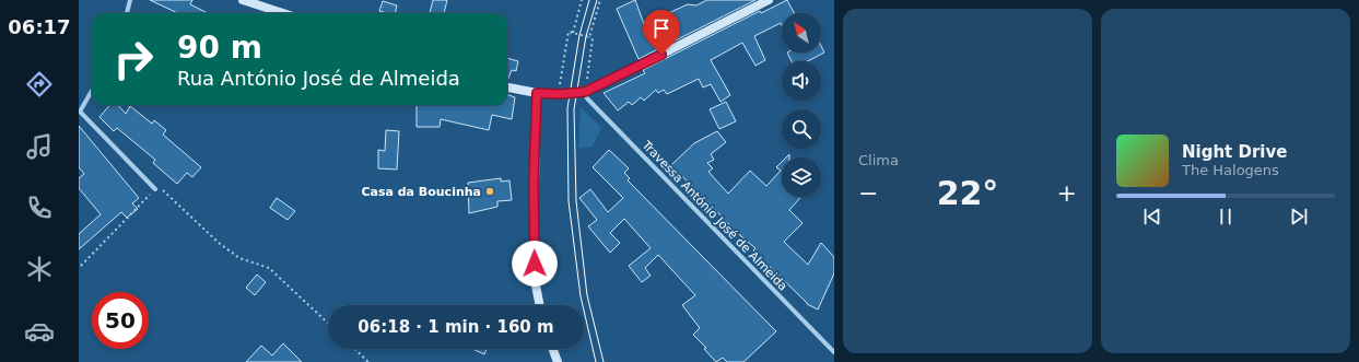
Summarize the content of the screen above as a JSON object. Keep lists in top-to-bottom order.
{
  "streets": {
    "street": ["Travessa António José de Almeida"]
  },
  "places": ["Casa da Boucinha"],
  "north": "top left",
  "page": {
    "tabs": "06:17",
    "tile": "Clima",
    "turn": ["90 m", "Rua António José de Almeida"],
    "song": ["Night Drive", "The Halogens"],
    "heat": ["−", "22°", "+"],
    "limit": "50",
    "trip": "06:18 · 1 min · 160 m"
  }
}
